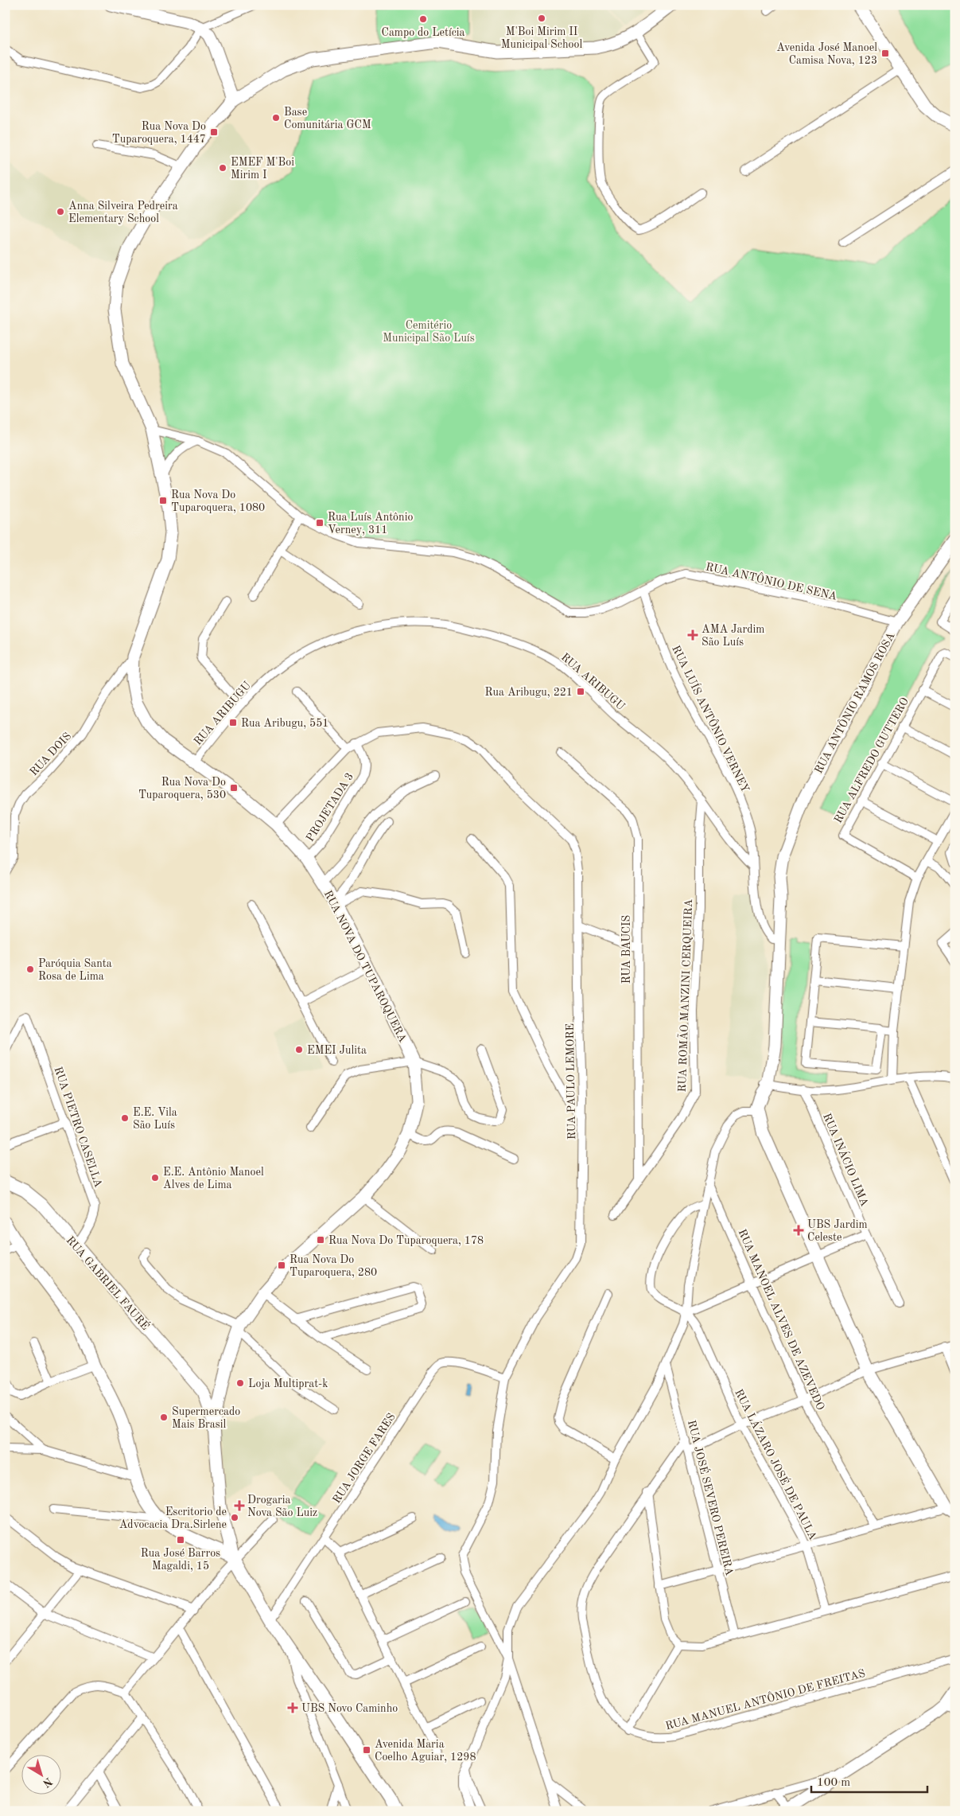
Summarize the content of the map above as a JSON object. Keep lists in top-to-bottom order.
{
  "streets": {
    "main road": ["RUA ANTÔNIO RAMOS ROSA", "RUA NOVA DO TUPAROQUERA", "RUA GABRIEL FAURÉ"],
    "street": [
      "RUA ANTÔNIO DE SENA",
      "RUA ARIBUGU",
      "RUA LUÍS ANTÔNIO VERNEY",
      "RUA DOIS",
      "RUA ALFREDO GUTTERO",
      "PROJETADA 3",
      "RUA BAUCIS",
      "RUA ROMÃO MANZINI CERQUEIRA",
      "RUA PAULO LEMORE",
      "RUA PIETRO CASELLA",
      "RUA INÁCIO LIMA",
      "RUA MANOEL ALVES DE AZEVEDO",
      "RUA JORGE FARES",
      "RUA LÁZARO JOSÉ DE PAULA",
      "RUA JOSÉ SEVERO PEREIRA",
      "RUA MANUEL ANTÔNIO DE FREITAS"
    ]
  },
  "crossings": [
    ["RUA ANTÔNIO DE SENA", "RUA ANTÔNIO RAMOS ROSA"],
    ["RUA ANTÔNIO DE SENA", "RUA LUÍS ANTÔNIO VERNEY"],
    ["RUA ARIBUGU", "RUA LUÍS ANTÔNIO VERNEY"],
    ["RUA ARIBUGU", "RUA NOVA DO TUPAROQUERA"],
    ["RUA ARIBUGU", "RUA ROMÃO MANZINI CERQUEIRA"],
    ["RUA ANTÔNIO RAMOS ROSA", "RUA LUÍS ANTÔNIO VERNEY"],
    ["RUA DOIS", "RUA NOVA DO TUPAROQUERA"],
    ["PROJETADA 3", "RUA NOVA DO TUPAROQUERA"],
    ["PROJETADA 3", "RUA PAULO LEMORE"],
    ["RUA BAUCIS", "RUA ROMÃO MANZINI CERQUEIRA"],
    ["RUA NOVA DO TUPAROQUERA", "RUA PAULO LEMORE"],
    ["RUA NOVA DO TUPAROQUERA", "RUA GABRIEL FAURÉ"],
    ["RUA NOVA DO TUPAROQUERA", "RUA JORGE FARES"],
    ["RUA PAULO LEMORE", "RUA JORGE FARES"],
    ["RUA PIETRO CASELLA", "RUA GABRIEL FAURÉ"],
    ["RUA JOSÉ SEVERO PEREIRA", "RUA MANUEL ANTÔNIO DE FREITAS"]
  ],
  "parks": ["Cemitério Municipal São Luís"],
  "places": {
    "other": [
      "M'Boi Mirim II Municipal School",
      "Campo do Letícia",
      "Base Comunitária GCM",
      "EMEF M'Boi Mirim I",
      "Anna Silveira Pedreira Elementary School",
      "Paróquia Santa Rosa de Lima",
      "EMEI Julita",
      "E.E. Vila São Luís",
      "E.E. Antônio Manoel Alves de Lima",
      "Loja Multiprat-k",
      "Supermercado Mais Brasil",
      "Escritorio de Advocacia Dra.Sirlene"
    ],
    "transit": [
      "Avenida José Manoel Camisa Nova, 123",
      "Rua Nova Do Tuparoquera, 1447",
      "Rua Nova Do Tuparoquera, 1080",
      "Rua Luís Antônio Verney, 311",
      "Rua Aribugu, 221",
      "Rua Aribugu, 551",
      "Rua Nova Do Tuparoquera, 530",
      "Rua Nova Do Tuparoquera, 178",
      "Rua Nova Do Tuparoquera, 280",
      "Rua José Barros Magaldi, 15",
      "Avenida Maria Coelho Aguiar, 1298"
    ],
    "health": [
      "AMA Jardim São Luís",
      "UBS Jardim Celeste",
      "Drogaria Nova São Luiz",
      "UBS Novo Caminho"
    ]
  },
  "scale_bar": "100 m",
  "north": "bottom right"
}
